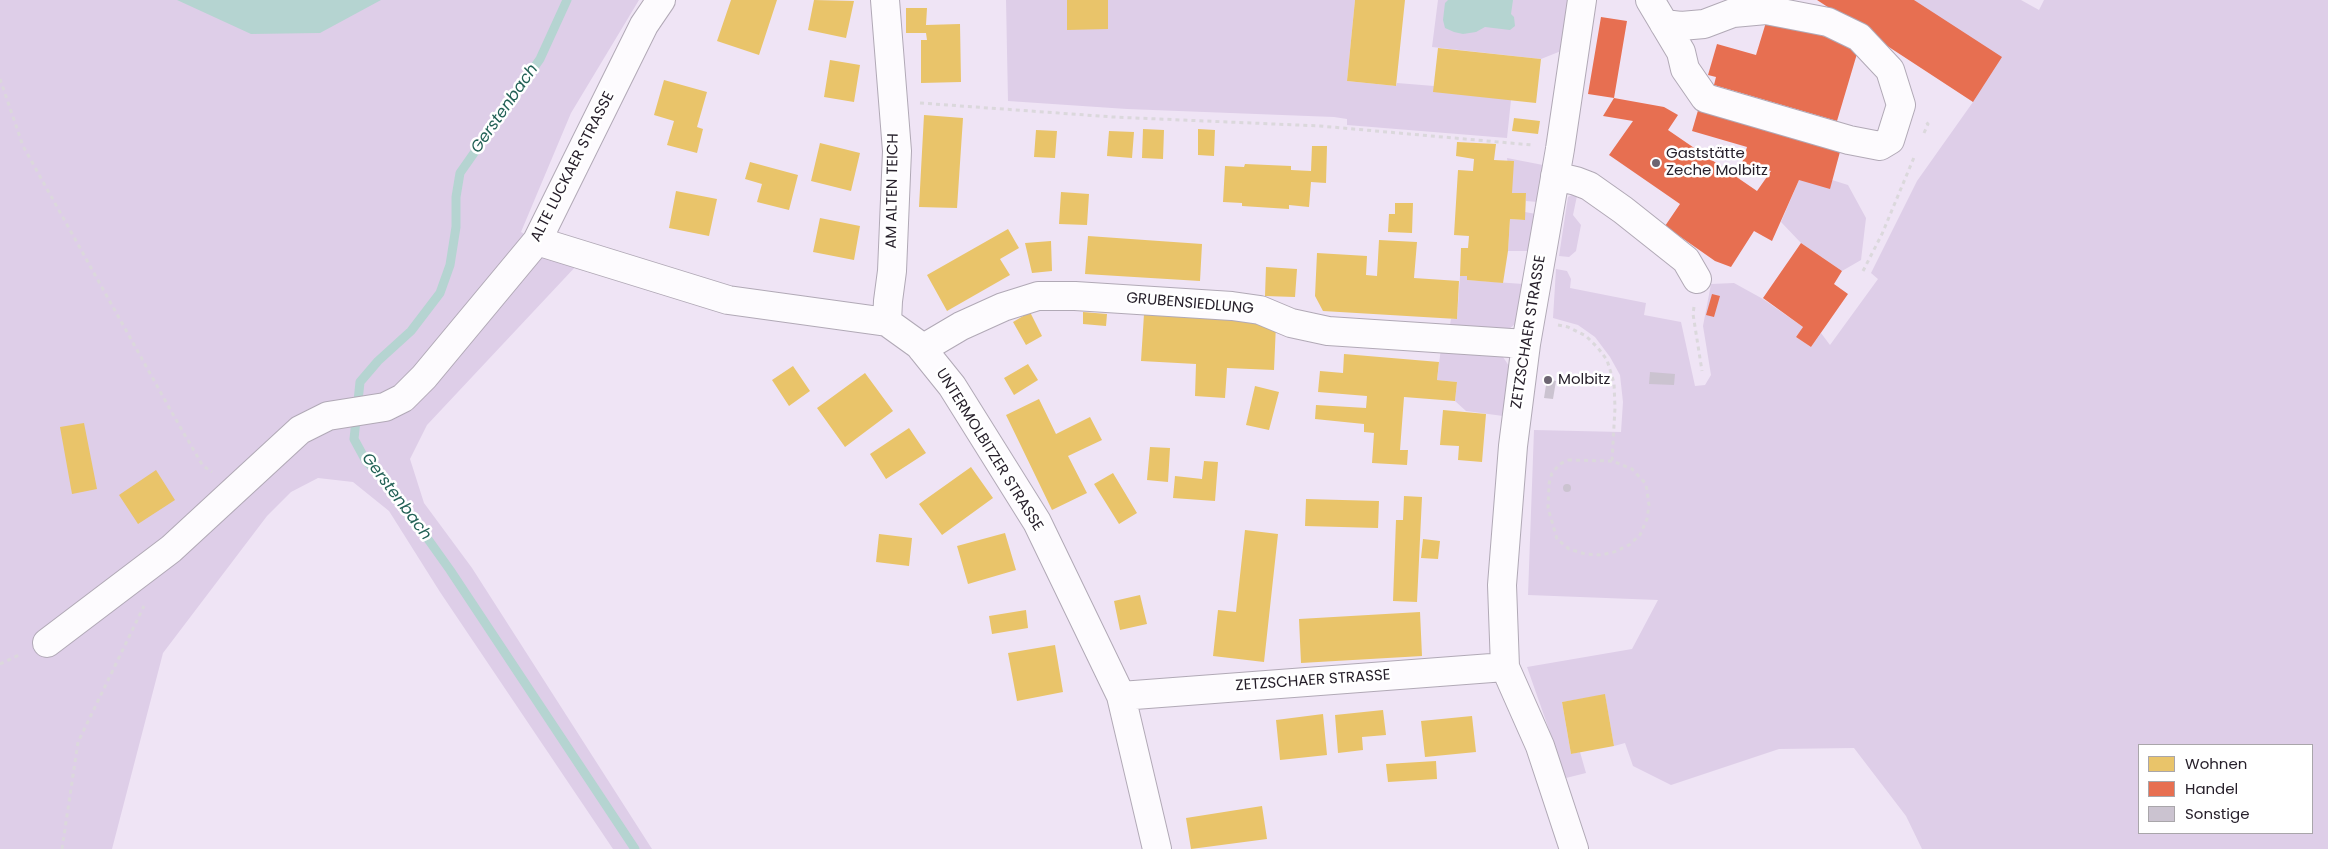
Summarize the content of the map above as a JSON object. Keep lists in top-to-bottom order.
{
  "streets": {
    "street": [
      "ALTE LUCKAER STRASSE",
      "AM ALTEN TEICH",
      "GRUBENSIEDLUNG",
      "ZETZSCHAER STRASSE",
      "UNTERMOLBITZER STRASSE"
    ]
  },
  "crossings": [
    ["ALTE LUCKAER STRASSE", "UNTERMOLBITZER STRASSE"],
    ["AM ALTEN TEICH", "UNTERMOLBITZER STRASSE"],
    ["GRUBENSIEDLUNG", "ZETZSCHAER STRASSE"],
    ["GRUBENSIEDLUNG", "UNTERMOLBITZER STRASSE"],
    ["ZETZSCHAER STRASSE", "UNTERMOLBITZER STRASSE"]
  ],
  "water": ["Gerstenbach"],
  "places": ["Gaststätte Zeche Molbitz", "Molbitz"],
  "legend": ["Wohnen", "Handel", "Sonstige"]
}
